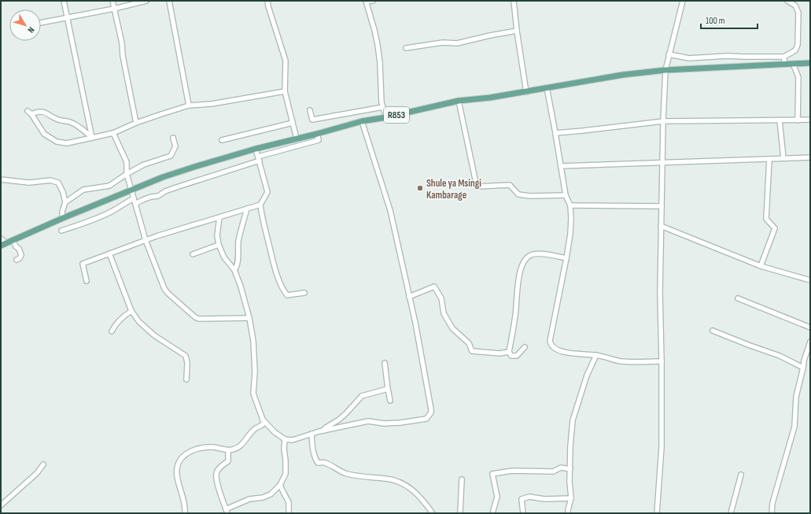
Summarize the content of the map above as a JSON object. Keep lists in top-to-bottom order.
{
  "streets": {
    "main road": ["R853"]
  },
  "places": ["Shule ya Msingi Kambarage"],
  "scale_bar": "100 m",
  "north": "bottom right"
}
